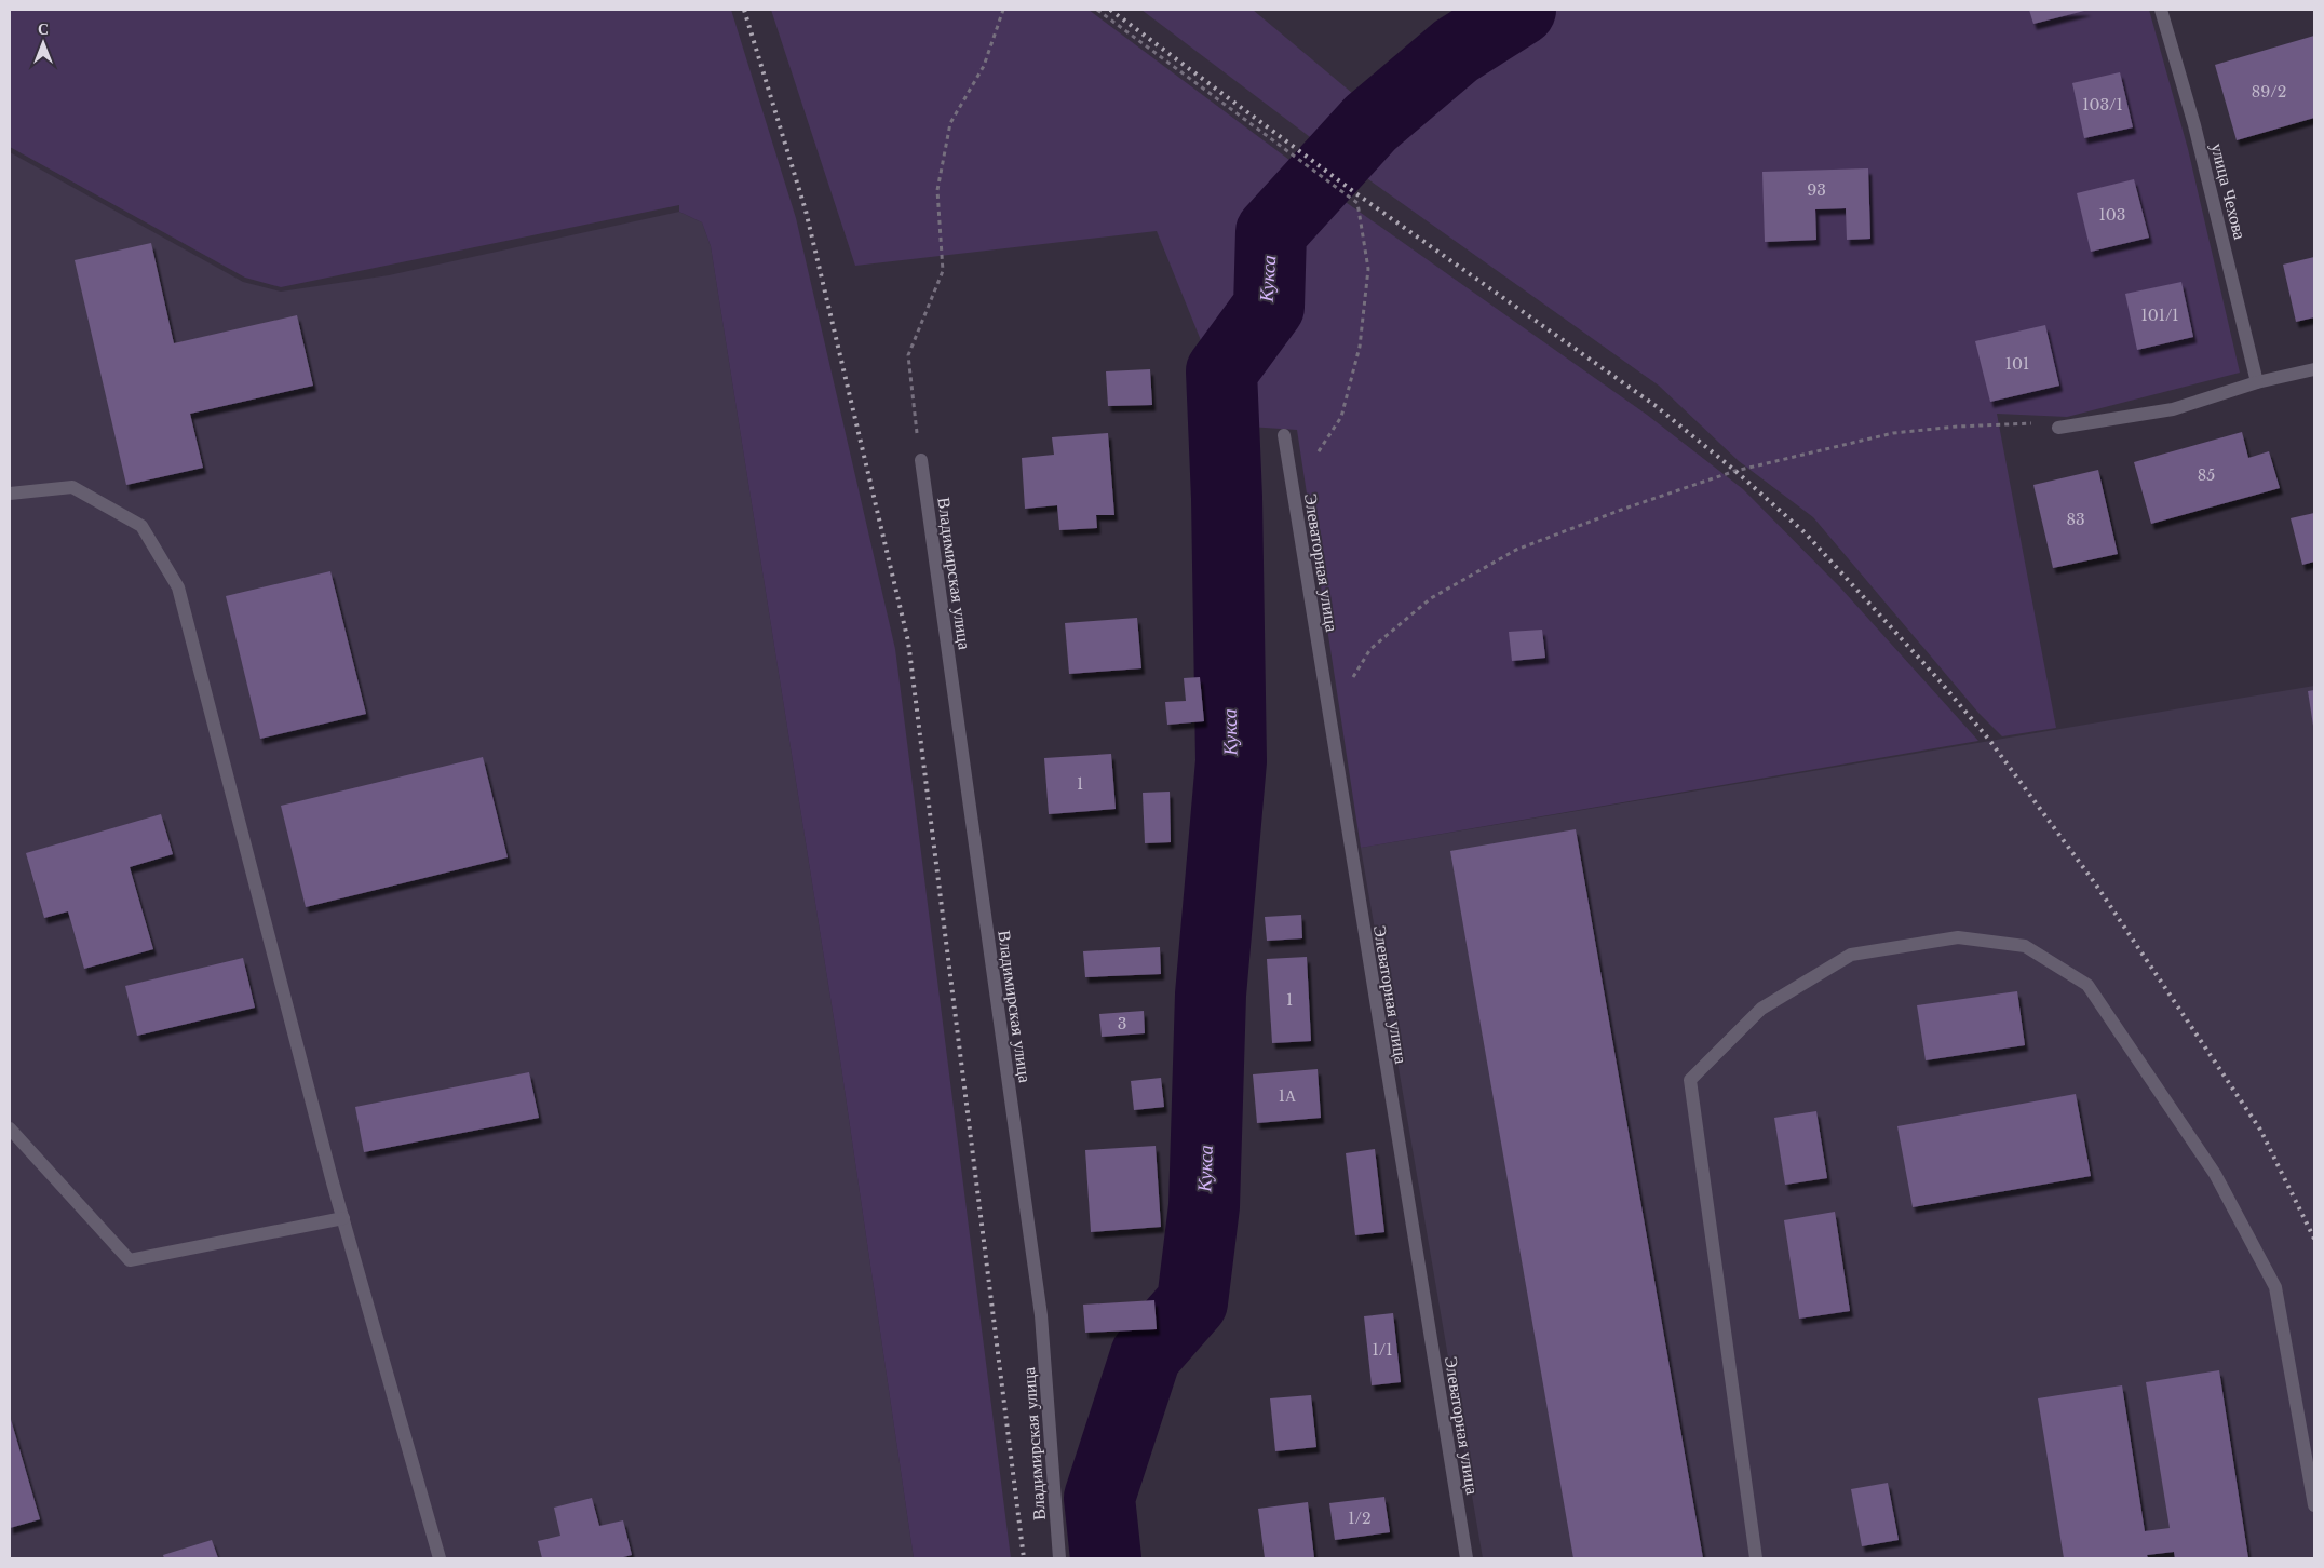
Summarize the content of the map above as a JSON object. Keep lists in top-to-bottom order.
{
  "streets": {
    "street": ["улица Чехова", "Элеваторная улица", "Владимирская улица"]
  },
  "water": ["Кукса"],
  "house_numbers": [
    "89/2",
    "103/1",
    "93",
    "103",
    "101/1",
    "101",
    "85",
    "83",
    "1",
    "1",
    "3",
    "1А",
    "1/1",
    "1/2"
  ],
  "north": "top"
}
